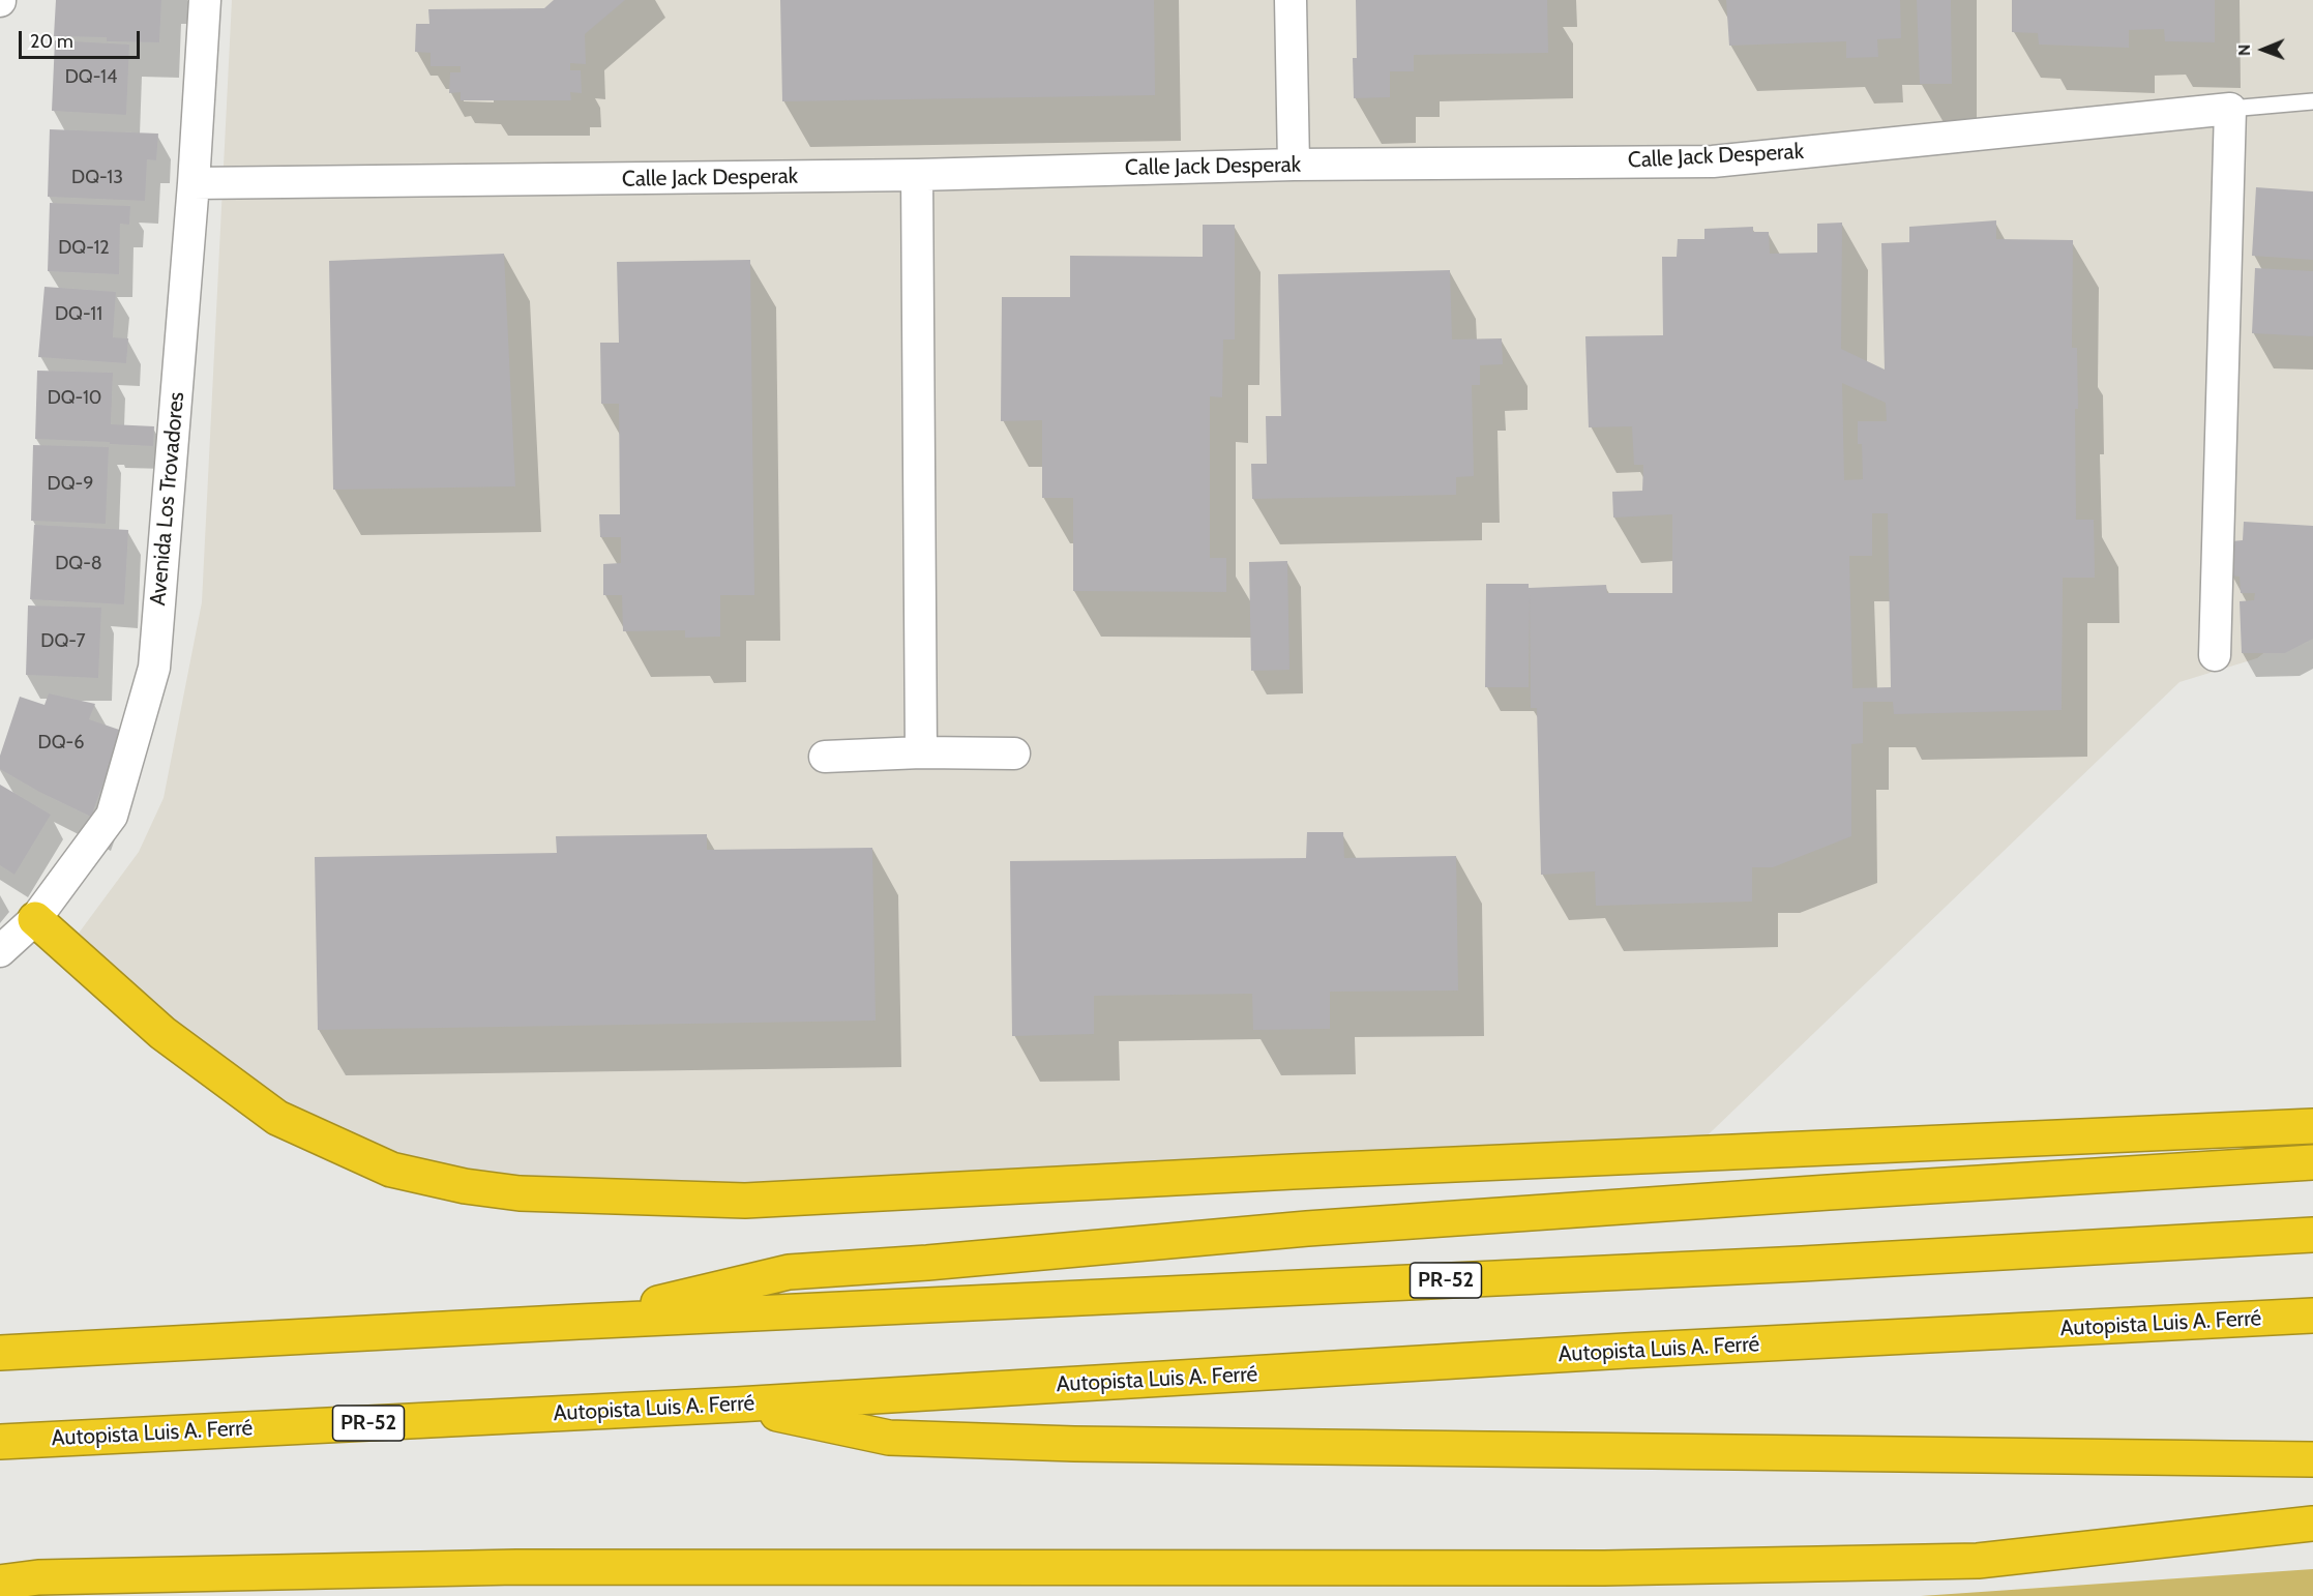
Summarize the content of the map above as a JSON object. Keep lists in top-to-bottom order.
{
  "streets": {
    "highway": ["PR-52", "Autopista Luis A. Ferré"],
    "street": ["Calle Jack Desperak", "Avenida Los Trovadores"]
  },
  "crossings": [
    ["Calle Jack Desperak", "Avenida Los Trovadores"]
  ],
  "house_numbers": [
    "DQ-14",
    "DQ-13",
    "DQ-12",
    "DQ-11",
    "DQ-10",
    "DQ-9",
    "DQ-8",
    "DQ-7",
    "DQ-6"
  ],
  "scale_bar": "20 m",
  "north": "left"
}
